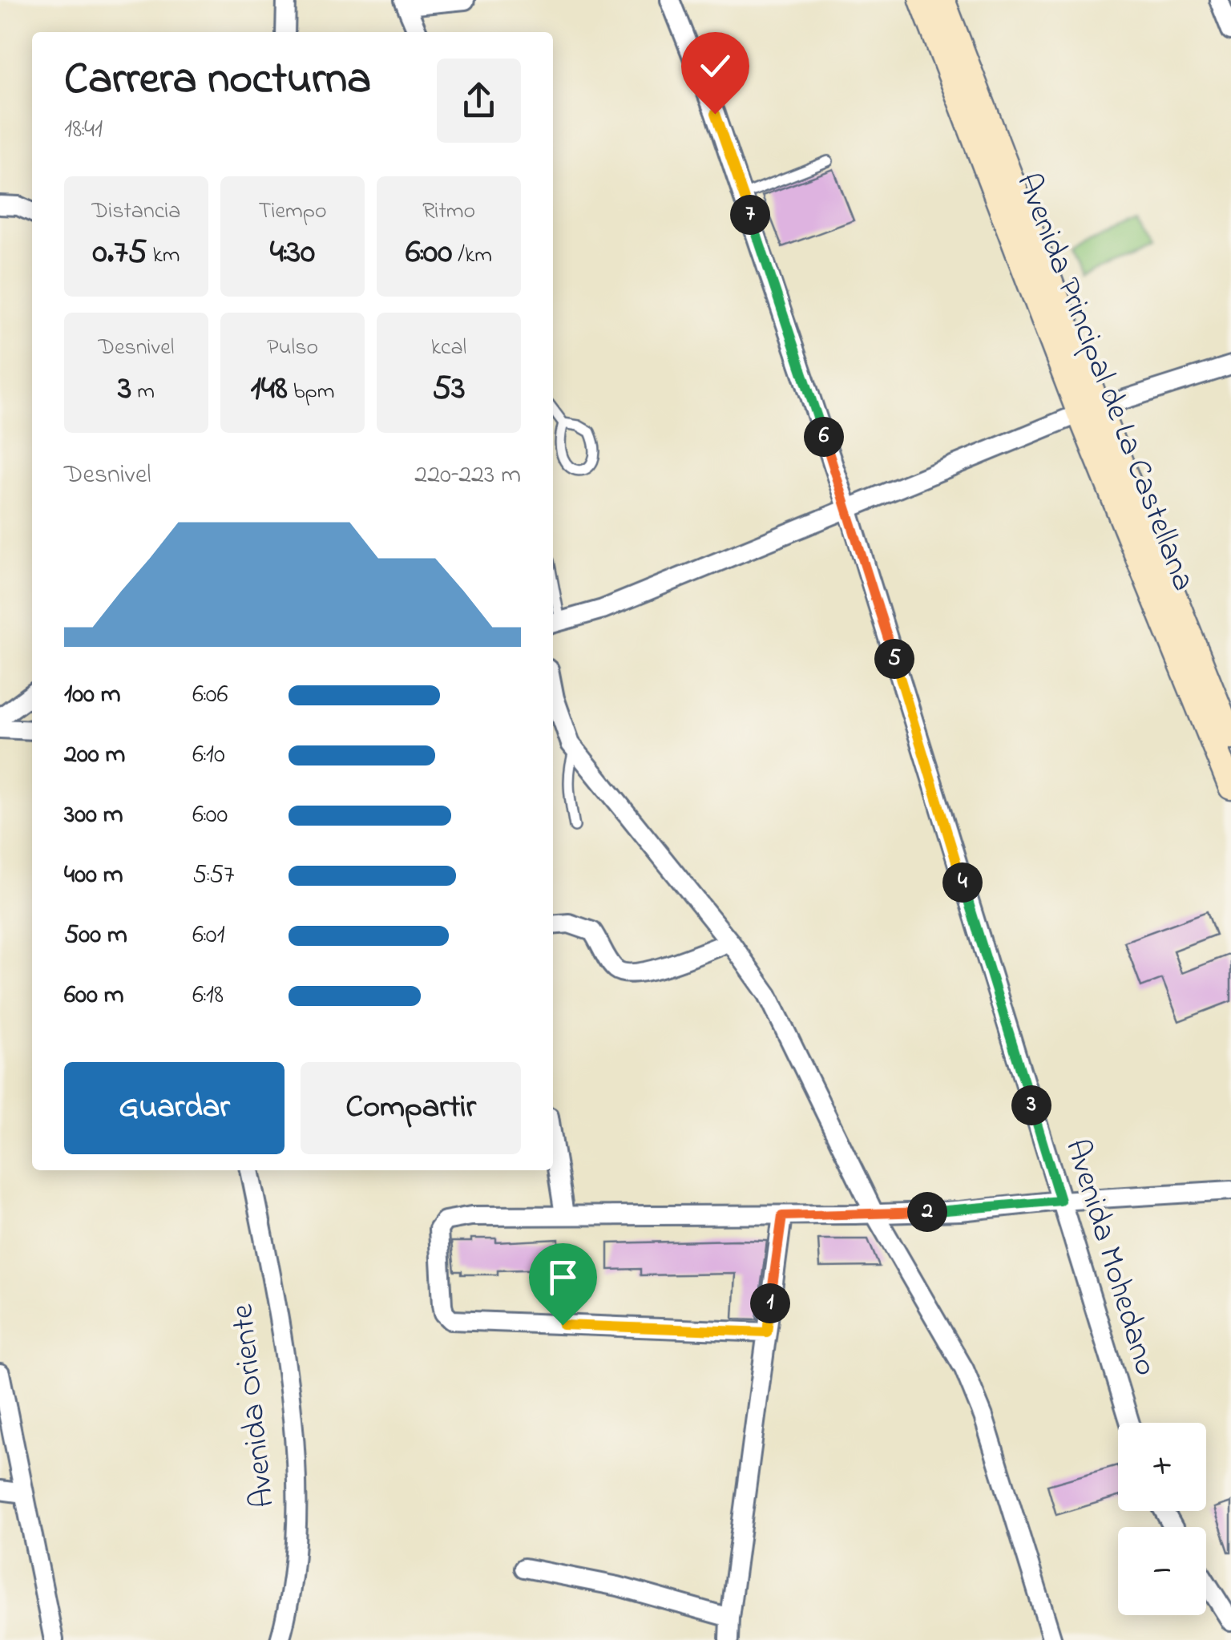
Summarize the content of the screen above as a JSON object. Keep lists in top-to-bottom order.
{
  "streets": {
    "street": ["Avenida Principal de La Castellana", "Avenida Mohedano", "Avenida Oriente"]
  },
  "page": {
    "heading": ["Carrera nocturna", "18:41"],
    "stats": [
      ["Distancia", "0.75 km"],
      ["Tiempo", "4:30"],
      ["Ritmo", "6:00 /km"],
      ["Desnivel", "3 m"],
      ["Pulso", "148 bpm"],
      ["kcal", "53"]
    ],
    "pins": [
      "7",
      "6",
      "5",
      "4",
      "3",
      "2",
      "1"
    ],
    "chart": ["Desnivel", "220–223 m"],
    "list": [
      {
        "name": "100 m",
        "note": "6:06"
      },
      {
        "name": "200 m",
        "note": "6:10"
      },
      {
        "name": "300 m",
        "note": "6:00"
      },
      {
        "name": "400 m",
        "note": "5:57"
      },
      {
        "name": "500 m",
        "note": "6:01"
      },
      {
        "name": "600 m",
        "note": "6:18"
      }
    ],
    "buttons": ["Guardar", "Compartir"],
    "map_buttons": ["+", "−"]
  }
}
